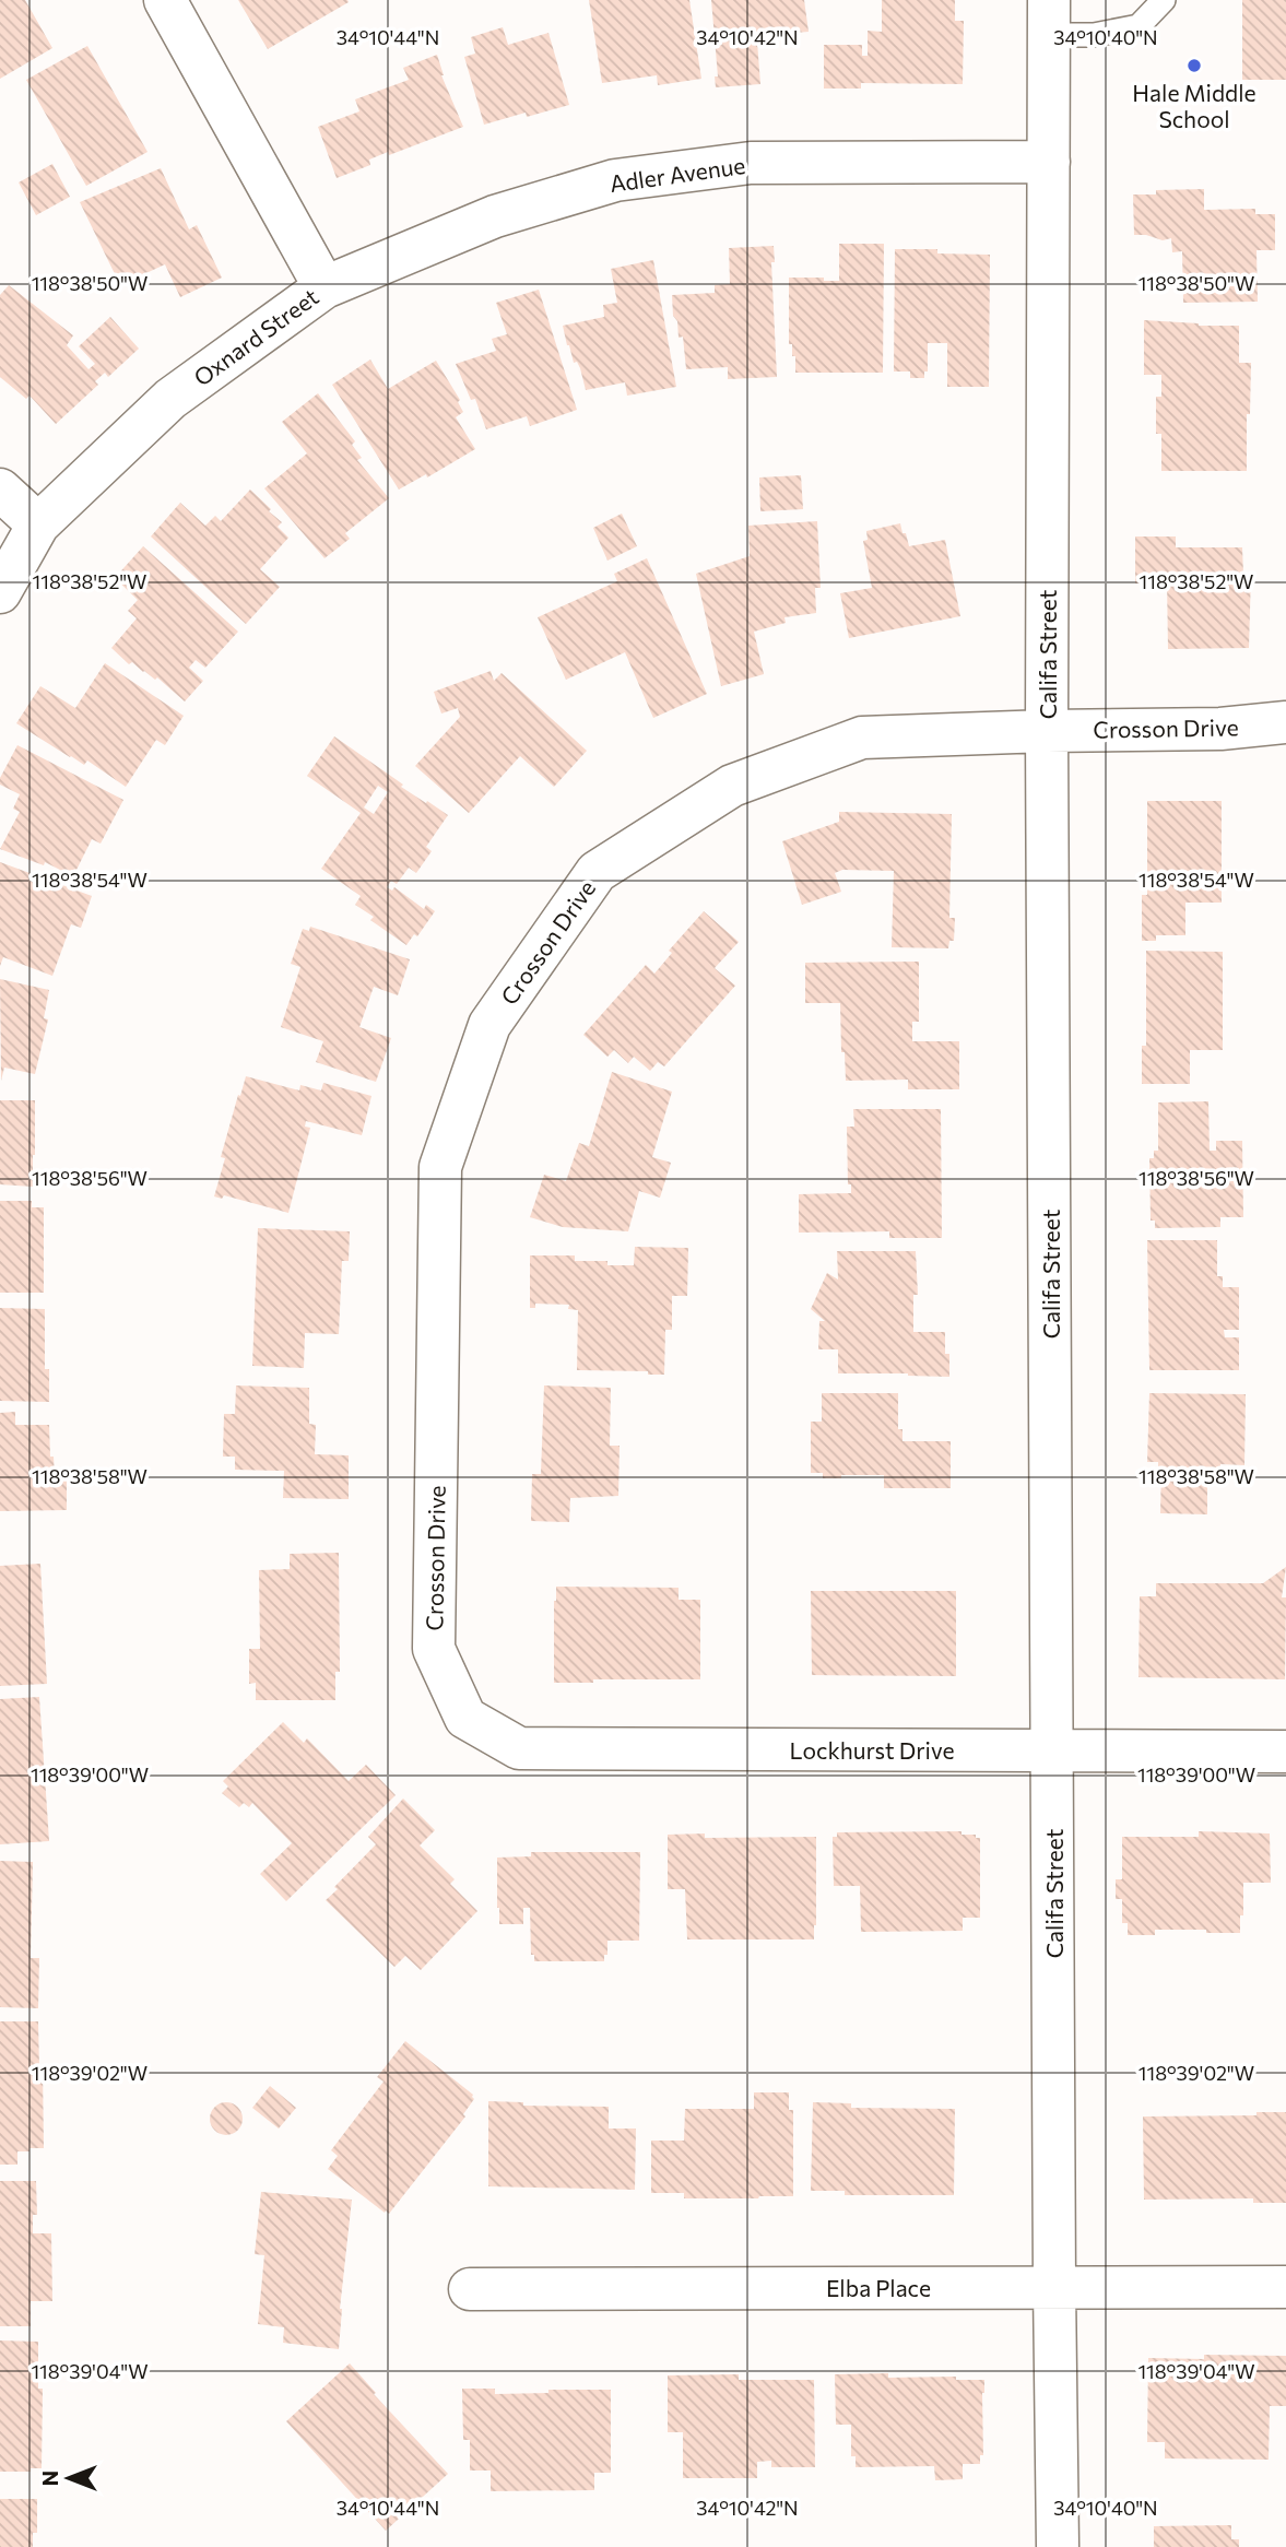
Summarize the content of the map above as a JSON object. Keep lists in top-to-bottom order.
{
  "streets": {
    "street": [
      "Adler Avenue",
      "Oxnard Street",
      "Califa Street",
      "Crosson Drive",
      "Lockhurst Drive",
      "Elba Place"
    ]
  },
  "crossings": [
    ["Adler Avenue", "Oxnard Street"],
    ["Adler Avenue", "Califa Street"],
    ["Califa Street", "Crosson Drive"],
    ["Califa Street", "Lockhurst Drive"],
    ["Califa Street", "Elba Place"],
    ["Crosson Drive", "Lockhurst Drive"]
  ],
  "places": ["Hale Middle School"],
  "north": "left",
  "coordinates": [
    "34°10'44\"N",
    "34°10'42\"N",
    "34°10'40\"N",
    "118°38'50\"W",
    "118°38'52\"W",
    "118°38'54\"W",
    "118°38'56\"W",
    "118°38'58\"W",
    "118°39'00\"W",
    "118°39'02\"W",
    "118°39'04\"W"
  ]
}
